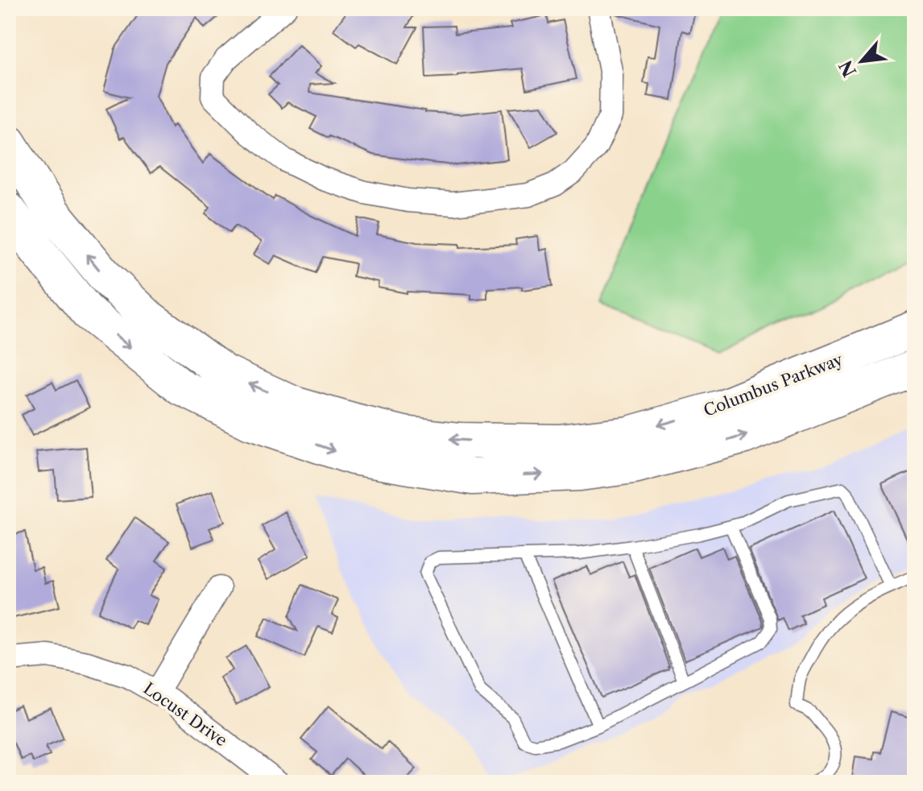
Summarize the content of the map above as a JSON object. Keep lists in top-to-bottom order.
{
  "streets": {
    "main road": ["Columbus Parkway"],
    "street": ["Locust Drive"]
  },
  "north": "bottom left"
}
